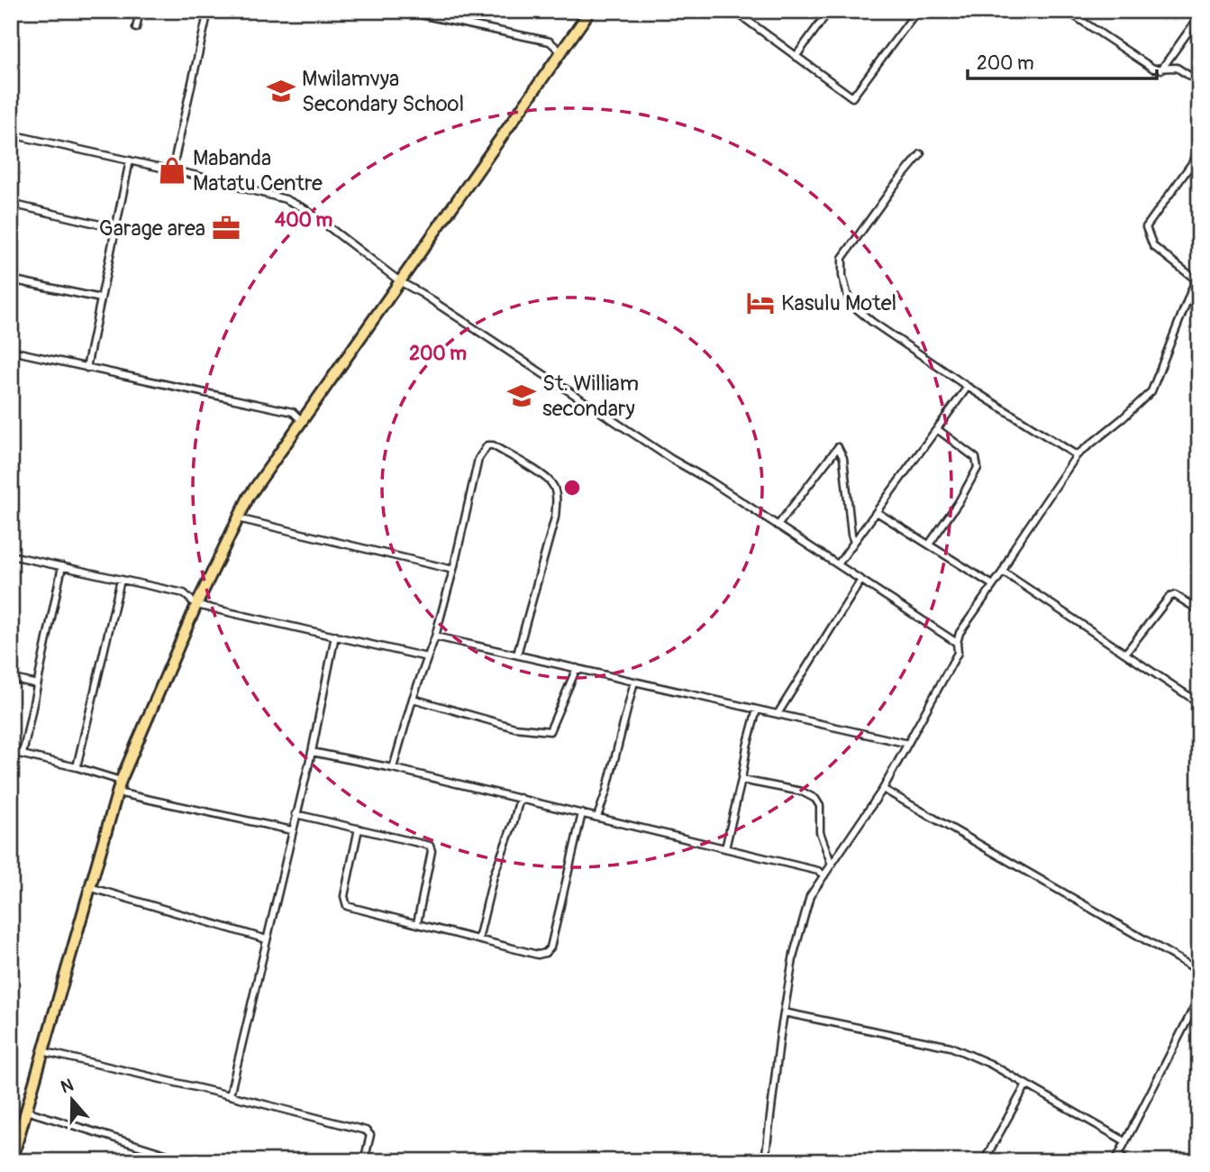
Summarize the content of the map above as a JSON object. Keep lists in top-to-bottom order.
{
  "places": {
    "school or university": ["Mwilamvya Secondary School", "St. William secondary"],
    "shop": ["Mabanda Matatu Centre"],
    "office": ["Garage area"],
    "hotel": ["Kasulu Motel"]
  },
  "scale_bar": "200 m",
  "north": "top",
  "rings": ["400 m", "200 m"]
}
